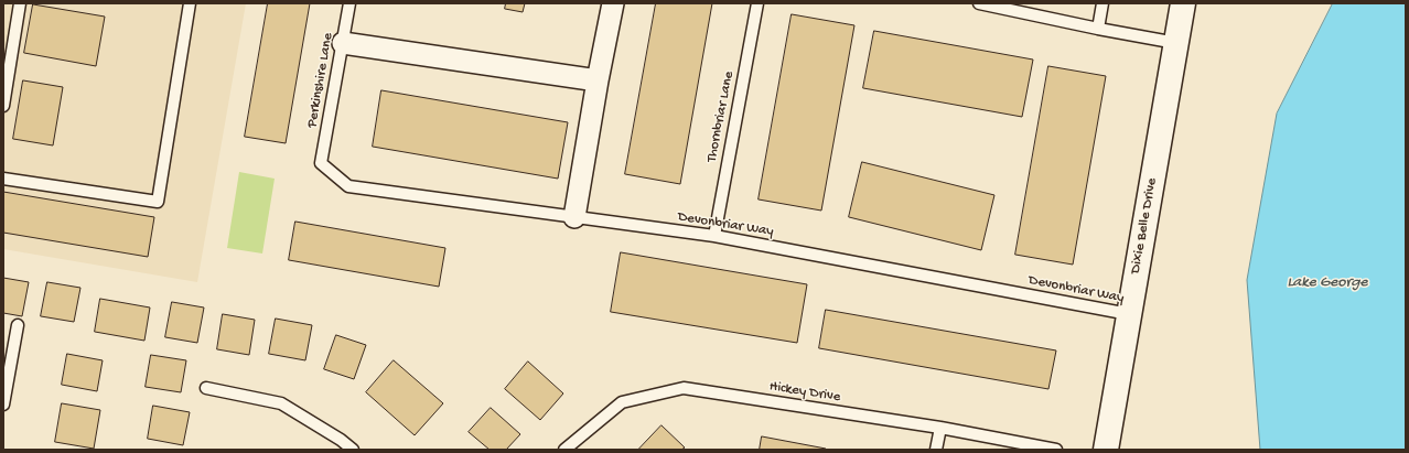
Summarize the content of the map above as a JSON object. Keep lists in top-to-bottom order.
{
  "streets": {
    "street": ["Dixie Belle Drive"],
    "lane": [
      "Perkinshire Lane",
      "Thornbriar Lane",
      "Devonbriar Way",
      "Hickey Drive"
    ]
  },
  "crossings": [
    ["Perkinshire Lane", "Devonbriar Way"],
    ["Thornbriar Lane", "Devonbriar Way"],
    ["Devonbriar Way", "Dixie Belle Drive"]
  ],
  "water": ["Lake George"]
}
